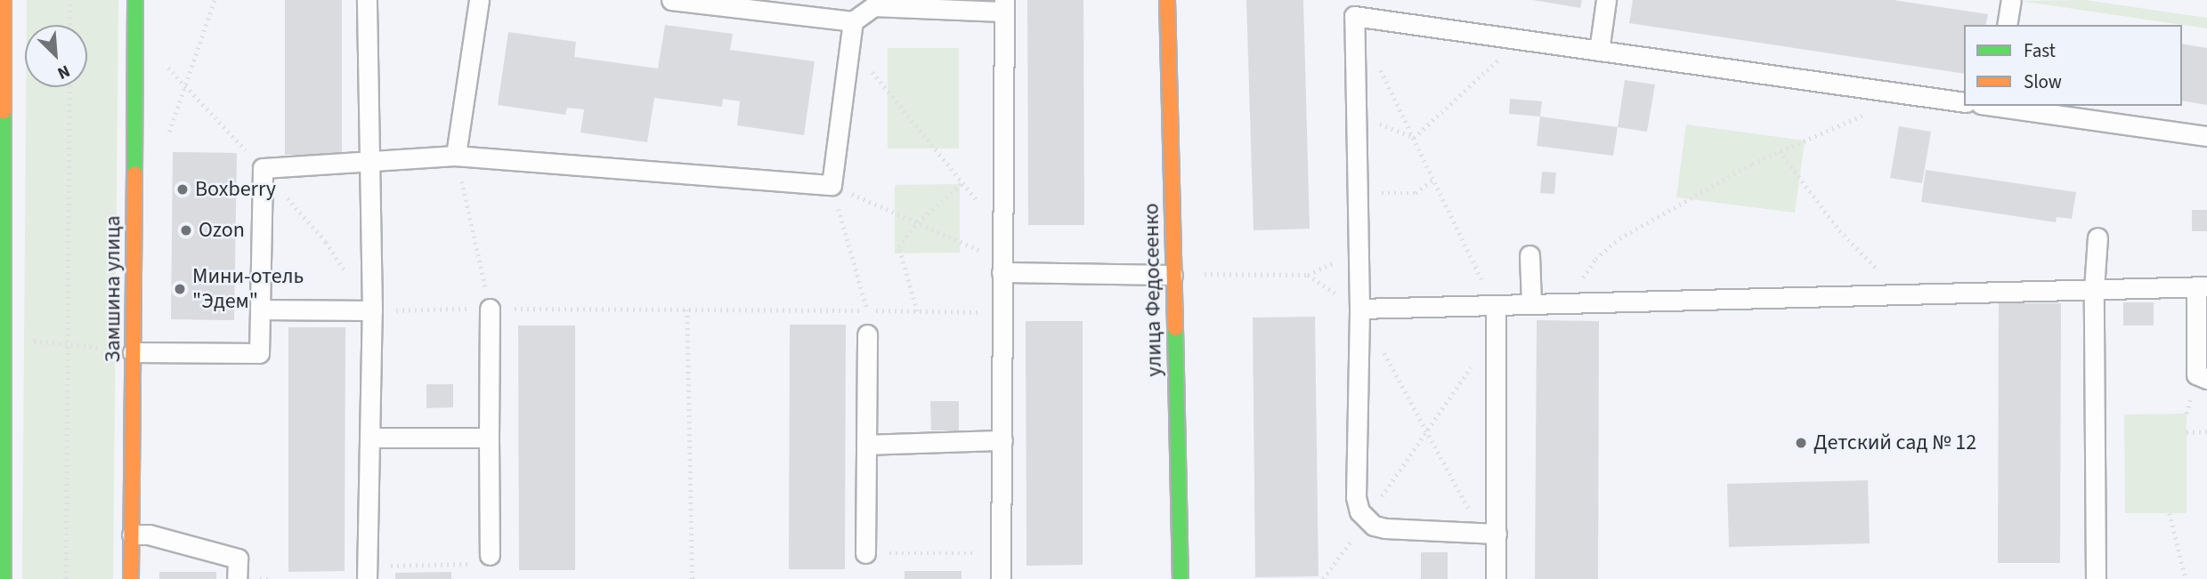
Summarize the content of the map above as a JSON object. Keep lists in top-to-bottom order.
{
  "streets": {
    "street": ["Замшина улица", "улица Федосеенко"]
  },
  "places": [
    "Boxberry",
    "Ozon",
    "Мини-отель \"Эдем\"",
    "Детский сад № 12"
  ],
  "legend": ["Fast", "Slow"],
  "north": "bottom right"
}
